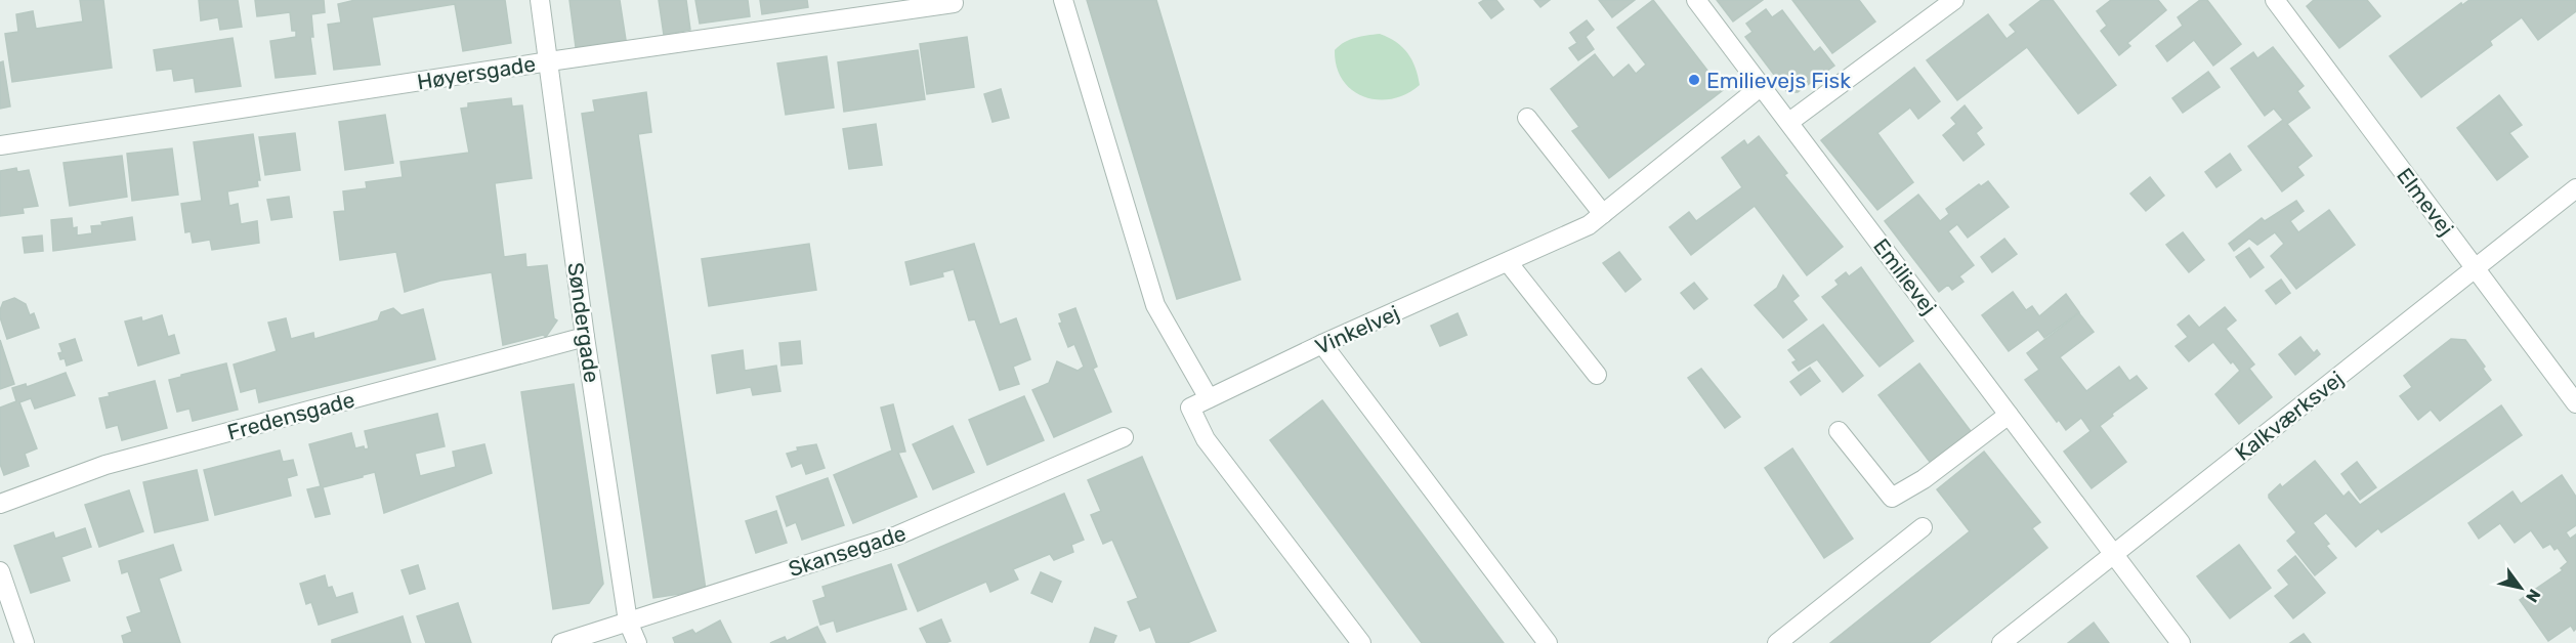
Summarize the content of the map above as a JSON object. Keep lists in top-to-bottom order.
{
  "streets": {
    "street": [
      "Høyersgade",
      "Elmevej",
      "Emilievej",
      "Søndergade",
      "Vinkelvej",
      "Fredensgade",
      "Kalkværksvej",
      "Skansegade"
    ]
  },
  "crossings": [
    ["Høyersgade", "Søndergade"],
    ["Elmevej", "Kalkværksvej"],
    ["Emilievej", "Vinkelvej"],
    ["Emilievej", "Kalkværksvej"],
    ["Søndergade", "Fredensgade"],
    ["Søndergade", "Skansegade"]
  ],
  "places": ["Emilievejs Fisk"],
  "north": "bottom right"
}
